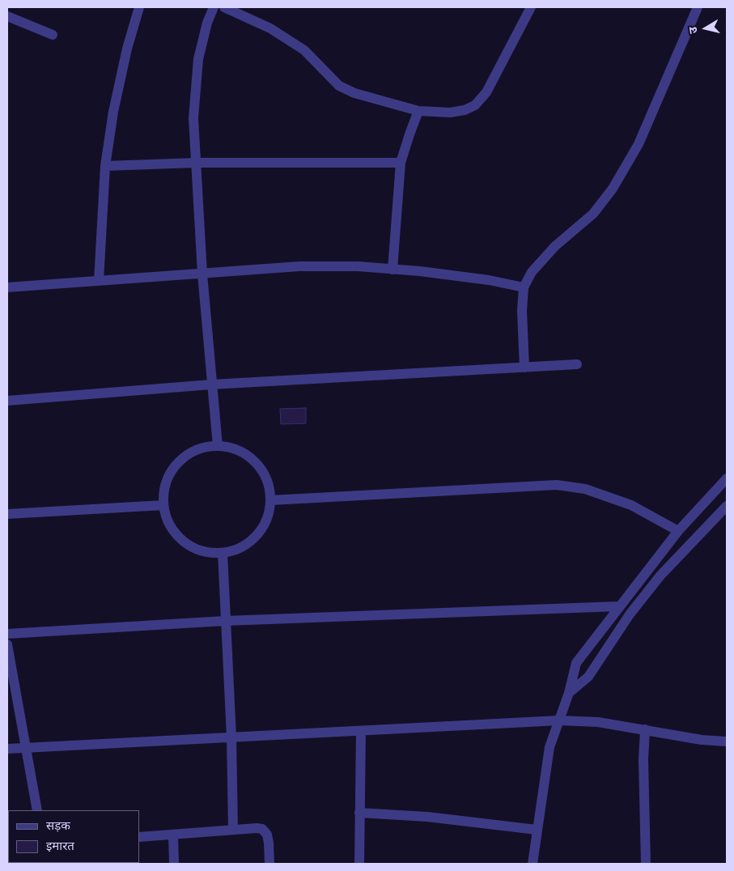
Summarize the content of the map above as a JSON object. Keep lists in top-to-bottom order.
{
  "legend": ["सड़क", "इमारत"],
  "north": "left"
}
